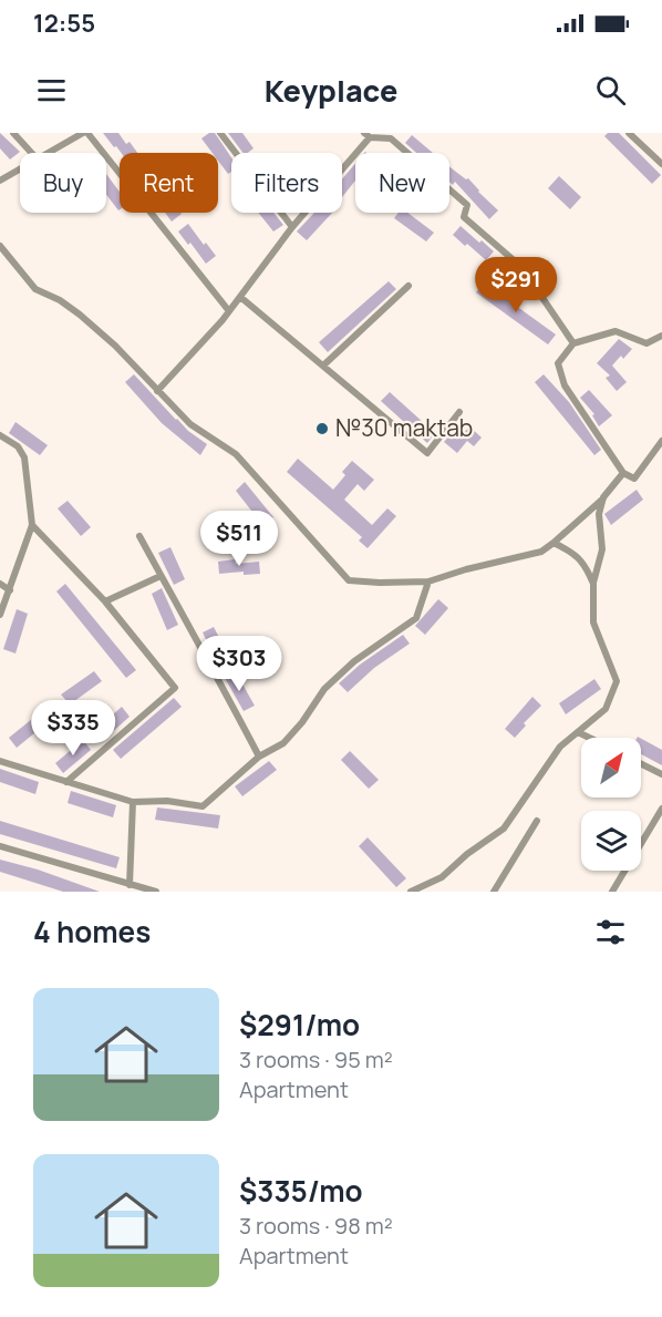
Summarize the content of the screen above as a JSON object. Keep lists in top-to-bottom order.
{
  "places": ["№30 maktab"],
  "north": "top right",
  "page": {
    "status": "12:55",
    "header": "Keyplace",
    "chip": [
      "Buy",
      "Rent",
      "Filters",
      "New"
    ],
    "price": [
      "$291",
      "$511",
      "$303",
      "$335"
    ],
    "heading": "4 homes",
    "list": [
      {
        "name": "$291/mo",
        "note": "3 rooms · 95 m² · Apartment"
      },
      {
        "name": "$335/mo",
        "note": "3 rooms · 98 m² · Apartment"
      }
    ]
  }
}
